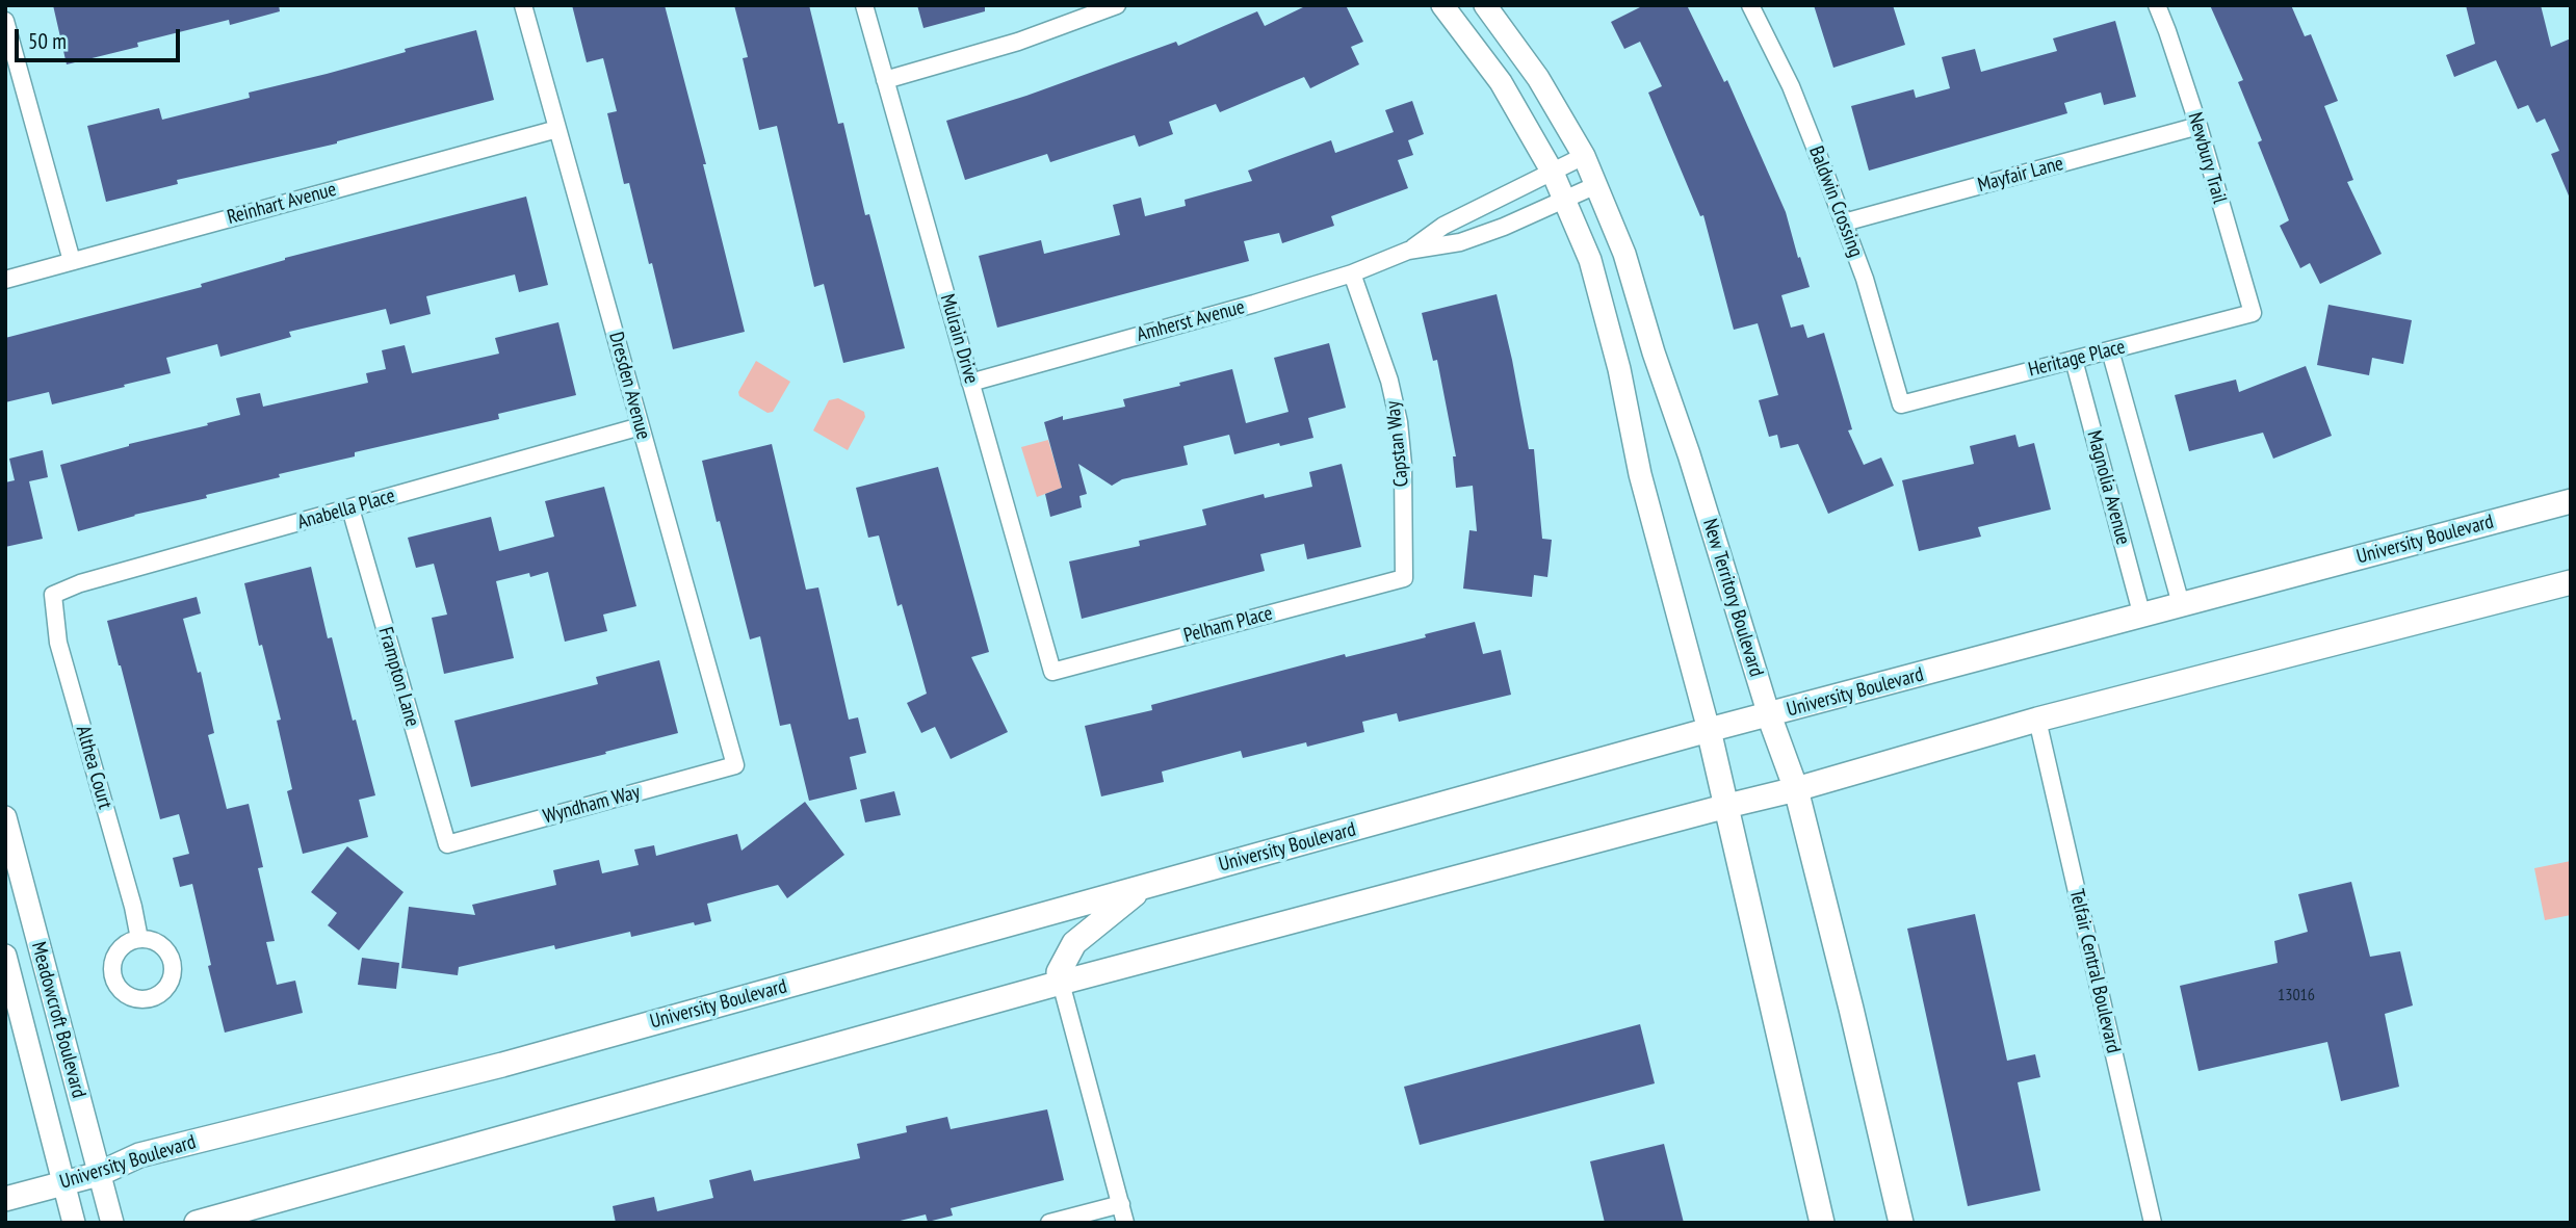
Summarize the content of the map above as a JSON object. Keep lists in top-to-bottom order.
{
  "streets": {
    "main road": ["University Boulevard", "New Territory Boulevard"],
    "street": [
      "Newbury Trail",
      "Mayfair Lane",
      "Baldwin Crossing",
      "Reinhart Avenue",
      "Amherst Avenue",
      "Mulrain Drive",
      "Heritage Place",
      "Dresden Avenue",
      "Capstan Way",
      "Magnolia Avenue",
      "Anabella Place",
      "Pelham Place",
      "Frampton Lane",
      "Althea Court",
      "Wyndham Way",
      "Telfair Central Boulevard",
      "Meadowcroft Boulevard"
    ]
  },
  "crossings": [
    ["Newbury Trail", "Mayfair Lane"],
    ["Newbury Trail", "Heritage Place"],
    ["Mayfair Lane", "Baldwin Crossing"],
    ["Baldwin Crossing", "Heritage Place"],
    ["Reinhart Avenue", "Dresden Avenue"],
    ["Amherst Avenue", "Mulrain Drive"],
    ["Amherst Avenue", "Capstan Way"],
    ["Amherst Avenue", "New Territory Boulevard"],
    ["Mulrain Drive", "Pelham Place"],
    ["Heritage Place", "Magnolia Avenue"],
    ["Dresden Avenue", "Anabella Place"],
    ["Dresden Avenue", "Wyndham Way"],
    ["Capstan Way", "Pelham Place"],
    ["Magnolia Avenue", "University Boulevard"],
    ["Anabella Place", "Frampton Lane"],
    ["Anabella Place", "Althea Court"],
    ["University Boulevard", "New Territory Boulevard"],
    ["University Boulevard", "Meadowcroft Boulevard"],
    ["Frampton Lane", "Wyndham Way"]
  ],
  "house_numbers": ["13016"],
  "scale_bar": "50 m"
}
